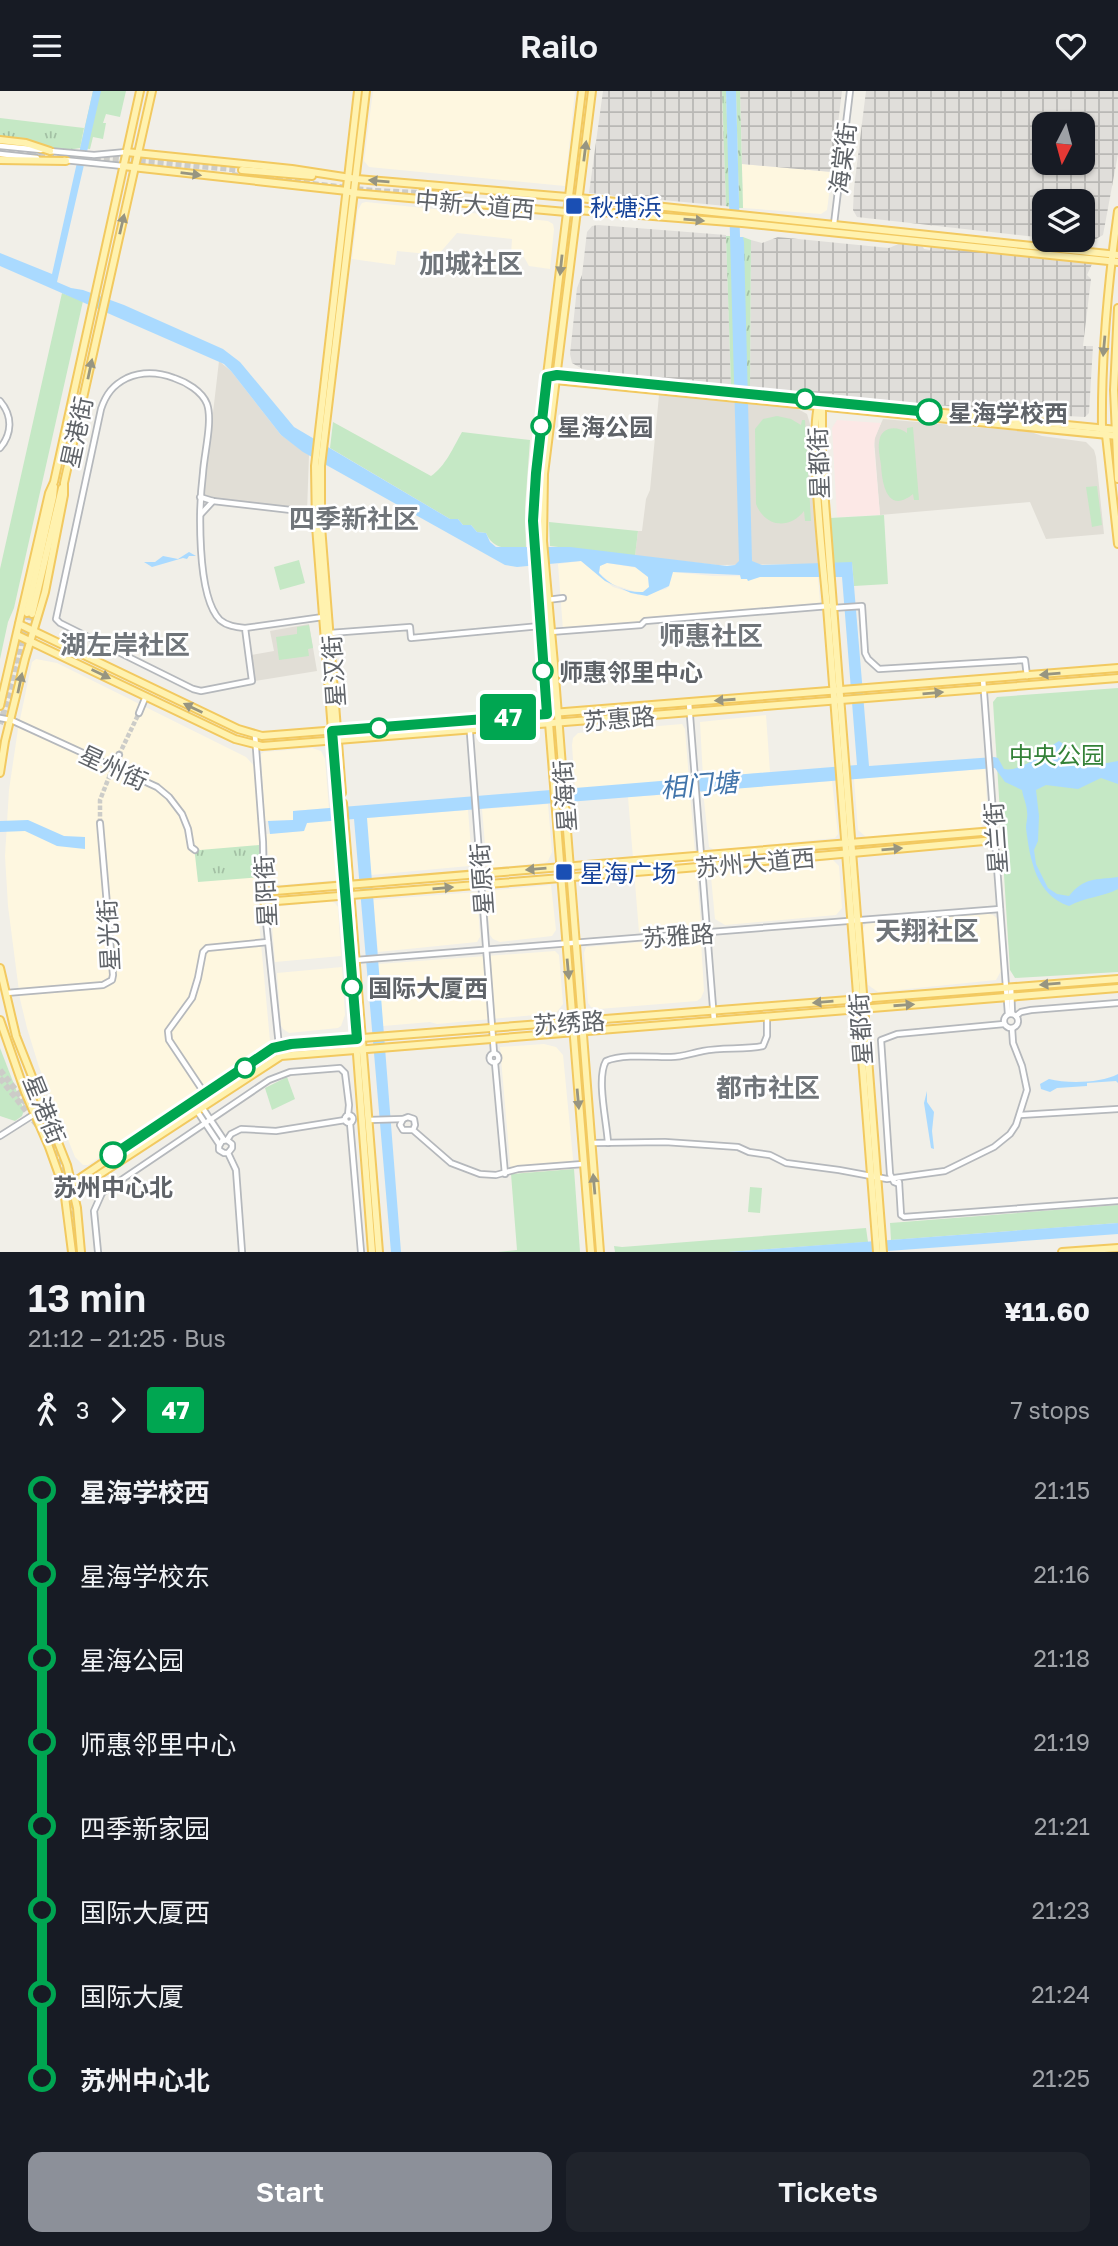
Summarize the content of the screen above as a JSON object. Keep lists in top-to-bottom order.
{
  "streets": {
    "main road": [
      "中新大道西",
      "星港街",
      "星都街",
      "星汉街",
      "苏惠路",
      "星海街",
      "苏州大道西",
      "苏绣路"
    ],
    "street": [
      "海棠街",
      "星州街",
      "星兰街",
      "星原街",
      "星阳街",
      "星光街",
      "苏雅路"
    ]
  },
  "crossings": [
    ["海棠街", "中新大道西"],
    ["中新大道西", "星港街"],
    ["中新大道西", "星汉街"],
    ["中新大道西", "星海街"],
    ["星港街", "苏惠路"],
    ["星港街", "星州街"],
    ["星港街", "星光街"],
    ["星港街", "苏绣路"],
    ["星都街", "苏惠路"],
    ["星都街", "苏州大道西"],
    ["星都街", "苏雅路"],
    ["星都街", "苏绣路"],
    ["星汉街", "苏惠路"],
    ["星汉街", "苏州大道西"],
    ["星汉街", "苏雅路"],
    ["星汉街", "苏绣路"],
    ["苏惠路", "星海街"],
    ["苏惠路", "星兰街"],
    ["苏惠路", "星原街"],
    ["苏惠路", "星阳街"],
    ["星海街", "苏州大道西"],
    ["星海街", "苏雅路"],
    ["星海街", "苏绣路"],
    ["星兰街", "苏州大道西"],
    ["星兰街", "苏雅路"],
    ["星兰街", "苏绣路"],
    ["苏州大道西", "星原街"],
    ["苏州大道西", "星阳街"],
    ["星原街", "苏雅路"],
    ["星原街", "苏绣路"],
    ["星阳街", "苏绣路"]
  ],
  "districts": [
    "加城社区",
    "四季新社区",
    "师惠社区",
    "湖左岸社区",
    "天翔社区",
    "都市社区"
  ],
  "water": ["相门塘"],
  "parks": ["中央公园"],
  "places": {
    "transit": ["秋塘浜", "星海广场"],
    "other": [
      "星海学校西",
      "星海公园",
      "师惠邻里中心",
      "国际大厦西",
      "苏州中心北"
    ]
  },
  "lines": ["bus line 47"],
  "north": "bottom",
  "page": {
    "header": "Railo",
    "on_map": "47",
    "heading": ["13 min", "21:12 – 21:25 · Bus", "¥11.60"],
    "legs": ["3", "47", "7 stops"],
    "list": [
      {
        "name": "星海学校西",
        "value": "21:15"
      },
      {
        "name": "星海学校东",
        "value": "21:16"
      },
      {
        "name": "星海公园",
        "value": "21:18"
      },
      {
        "name": "师惠邻里中心",
        "value": "21:19"
      },
      {
        "name": "四季新家园",
        "value": "21:21"
      },
      {
        "name": "国际大厦西",
        "value": "21:23"
      },
      {
        "name": "国际大厦",
        "value": "21:24"
      },
      {
        "name": "苏州中心北",
        "value": "21:25"
      }
    ],
    "buttons": ["Start", "Tickets"]
  }
}
